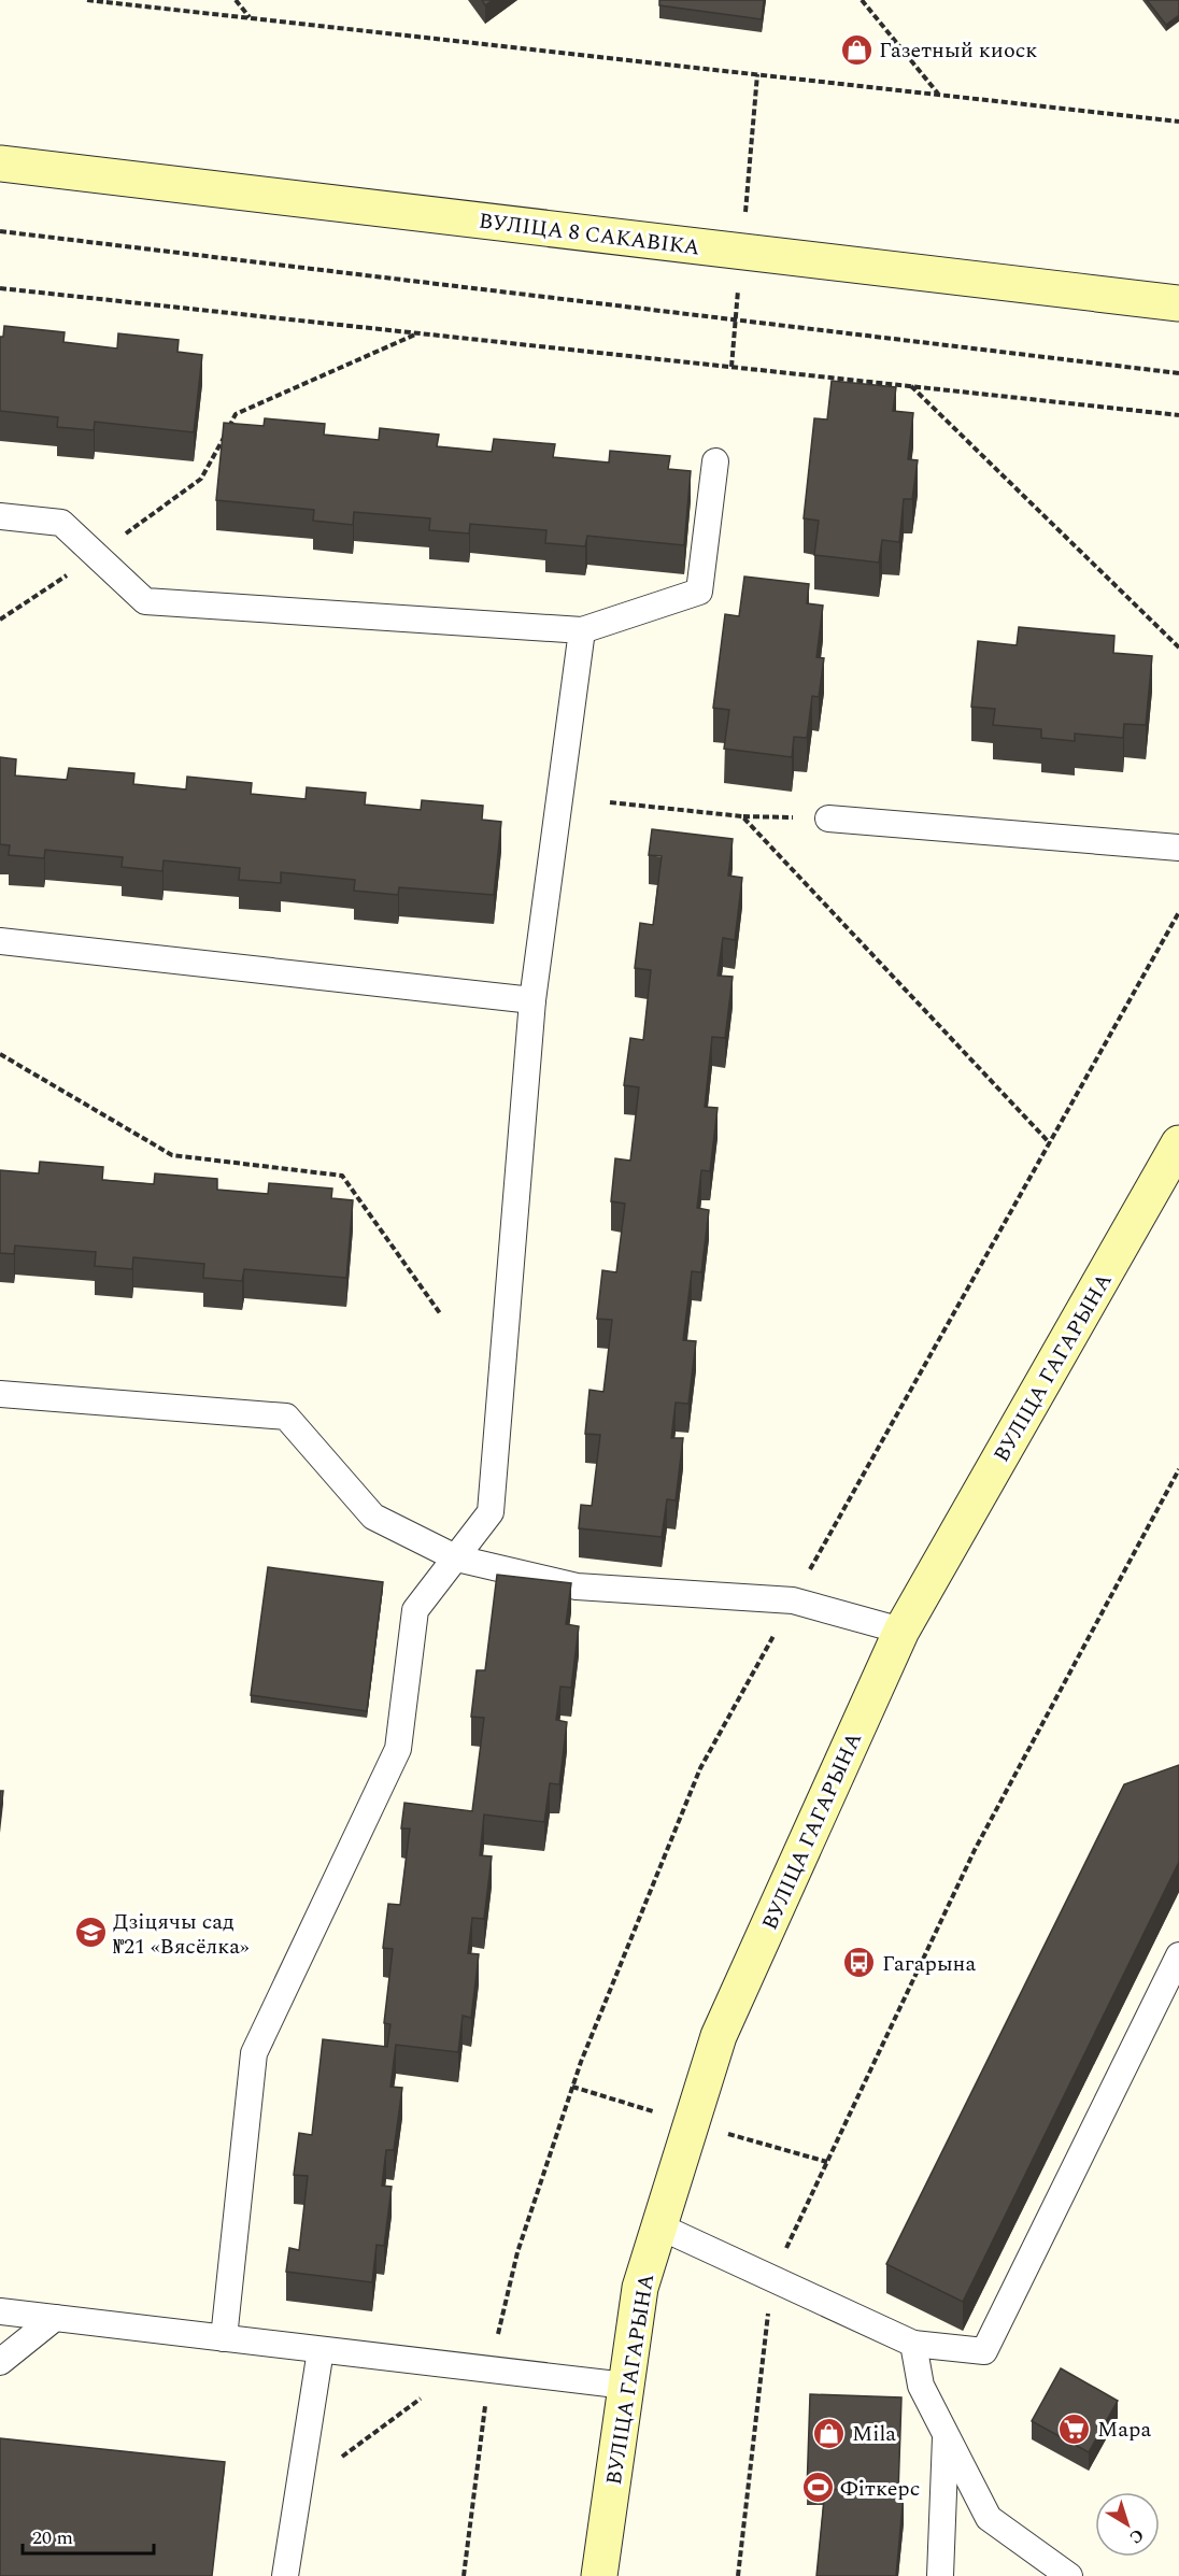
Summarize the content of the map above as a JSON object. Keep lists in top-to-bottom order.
{
  "streets": {
    "main road": ["ВУЛІЦА 8 САКАВІКА", "ВУЛІЦА ГАГАРЫНА"]
  },
  "places": {
    "shop": ["Газетный киоск", "Mila"],
    "school or university": ["Дзіцячы сад №21 «Вясёлка»"],
    "bus stop": ["Гагарына"],
    "supermarket": ["Мара"],
    "sports": ["Фіткерс"]
  },
  "scale_bar": "20 m",
  "north": "bottom right"
}
